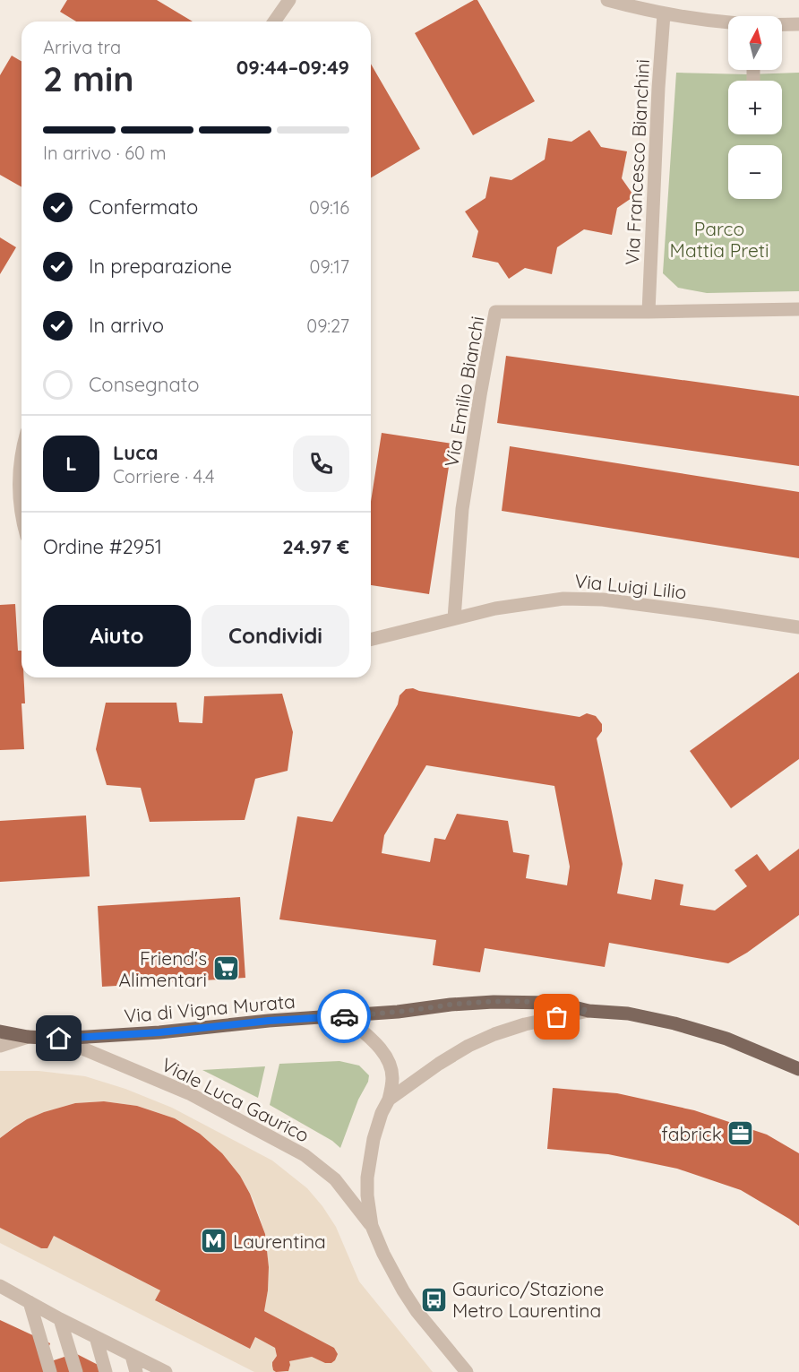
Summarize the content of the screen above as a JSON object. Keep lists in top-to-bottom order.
{
  "streets": {
    "main road": ["Via di Vigna Murata"],
    "street": [
      "Via Francesco Bianchini",
      "Via Emilio Bianchi",
      "Via Luigi Lilio",
      "Viale Luca Gaurico"
    ]
  },
  "crossings": [
    ["Via Francesco Bianchini", "Via Emilio Bianchi"],
    ["Via Emilio Bianchi", "Via Luigi Lilio"],
    ["Via di Vigna Murata", "Viale Luca Gaurico"]
  ],
  "parks": ["Parco Mattia Preti"],
  "places": {
    "supermarket": ["Friend's Alimentari"],
    "office": ["fabrick"],
    "metro station": ["Laurentina"],
    "bus stop": ["Gaurico/Stazione Metro Laurentina"]
  },
  "north": "top",
  "page": {
    "map_buttons": ["+", "−"],
    "heading": ["2 min", "Arriva tra", "09:44–09:49"],
    "panel": [
      "Luca",
      "Corriere · 4.4",
      "Ordine #2951",
      "24.97 €"
    ],
    "bar": "In arrivo · 60 m",
    "list": [
      ["Confermato", "09:16"],
      ["In preparazione", "09:17"],
      ["In arrivo", "09:27"],
      "Consegnato"
    ],
    "round": "L",
    "buttons": ["Aiuto", "Condividi"]
  }
}
